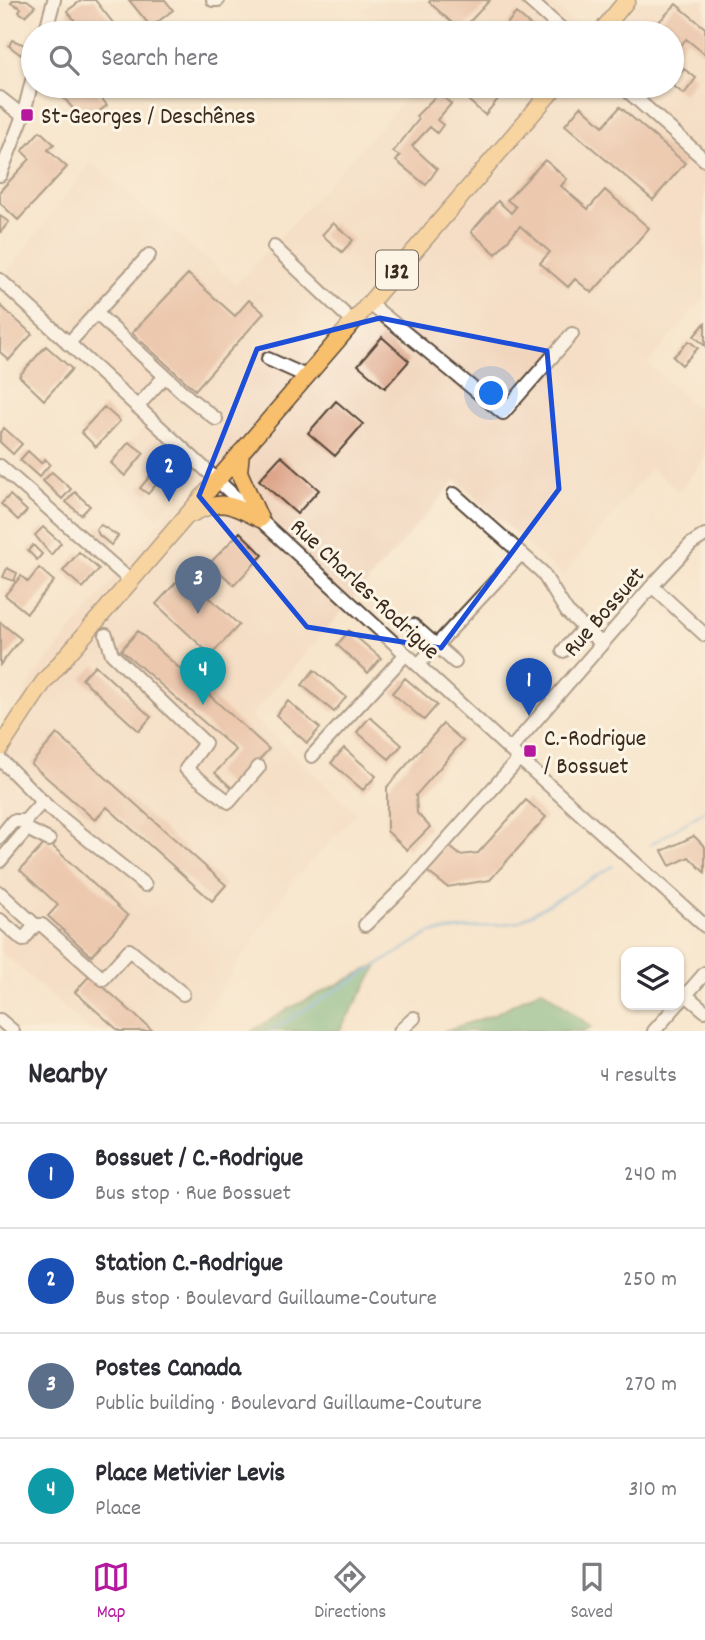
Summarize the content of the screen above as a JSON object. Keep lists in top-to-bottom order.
{
  "streets": {
    "main road": ["132"],
    "street": ["Rue Charles-Rodrigue", "Rue Bossuet"]
  },
  "crossings": [
    ["132", "Rue Charles-Rodrigue"],
    ["Rue Charles-Rodrigue", "Rue Bossuet"]
  ],
  "places": {
    "transit": ["St-Georges / Deschênes", "C.-Rodrigue / Bossuet"]
  },
  "page": {
    "search": "Search here",
    "pins": [
      "2",
      "3",
      "4",
      "1"
    ],
    "heading": ["Nearby", "4 results"],
    "list": [
      {
        "mark": "1",
        "name": "Bossuet / C.-Rodrigue",
        "note": "Bus stop · Rue Bossuet",
        "value": "240 m"
      },
      {
        "mark": "2",
        "name": "Station C.-Rodrigue",
        "note": "Bus stop · Boulevard Guillaume-Couture",
        "value": "250 m"
      },
      {
        "mark": "3",
        "name": "Postes Canada",
        "note": "Public building · Boulevard Guillaume-Couture",
        "value": "270 m"
      },
      {
        "mark": "4",
        "name": "Place Metivier Levis",
        "note": "Place",
        "value": "310 m"
      }
    ],
    "nav": ["Map", "Directions", "Saved"]
  }
}
